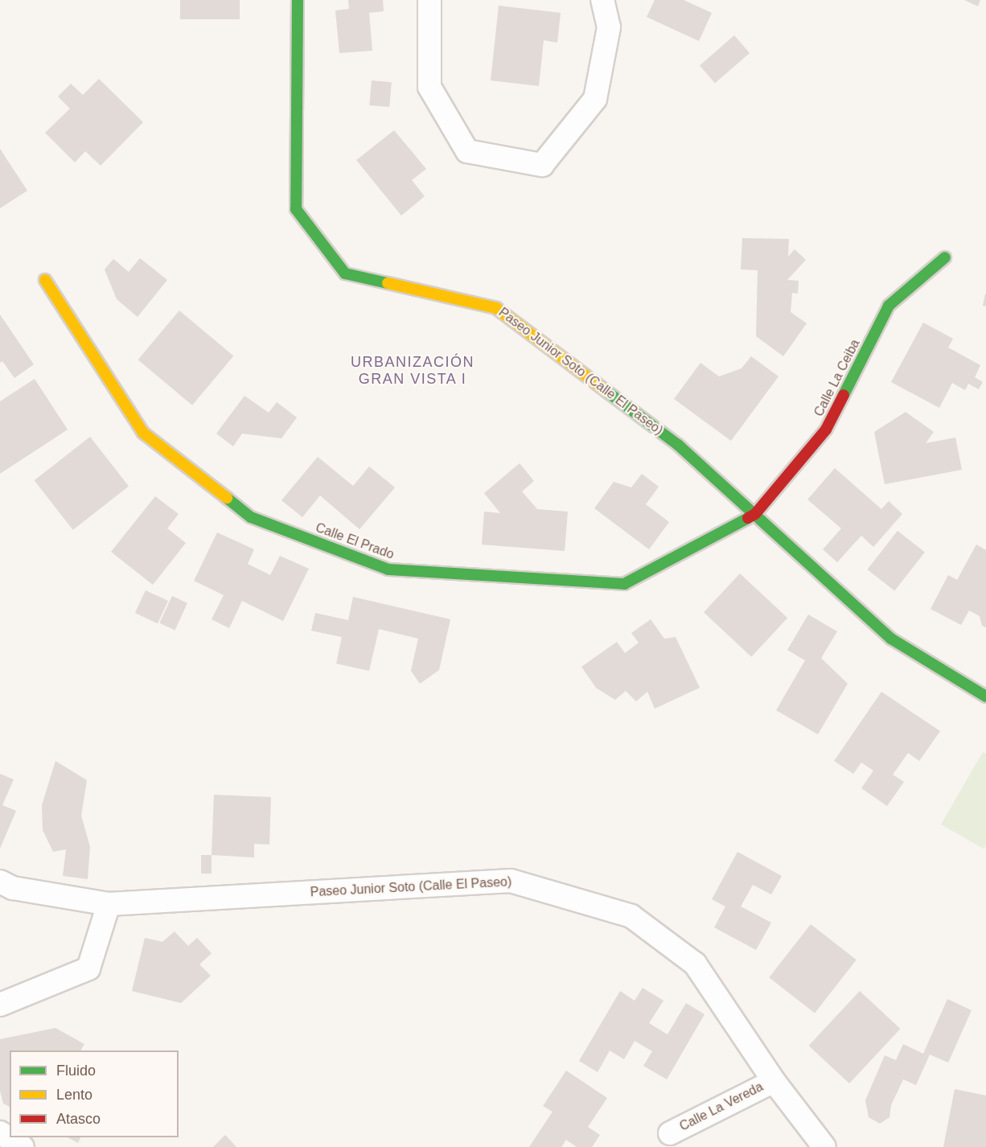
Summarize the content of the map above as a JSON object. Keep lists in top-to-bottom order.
{
  "streets": {
    "street": [
      "Paseo Junior Soto (Calle El Paseo)",
      "Calle La Ceiba",
      "Calle El Prado",
      "Calle La Vereda"
    ]
  },
  "crossings": [
    ["Paseo Junior Soto (Calle El Paseo)", "Calle La Ceiba"],
    ["Paseo Junior Soto (Calle El Paseo)", "Calle El Prado"],
    ["Paseo Junior Soto (Calle El Paseo)", "Calle La Vereda"],
    ["Calle La Ceiba", "Calle El Prado"]
  ],
  "districts": ["URBANIZACIÓN GRAN VISTA I"],
  "legend": ["Fluido", "Lento", "Atasco"]
}
